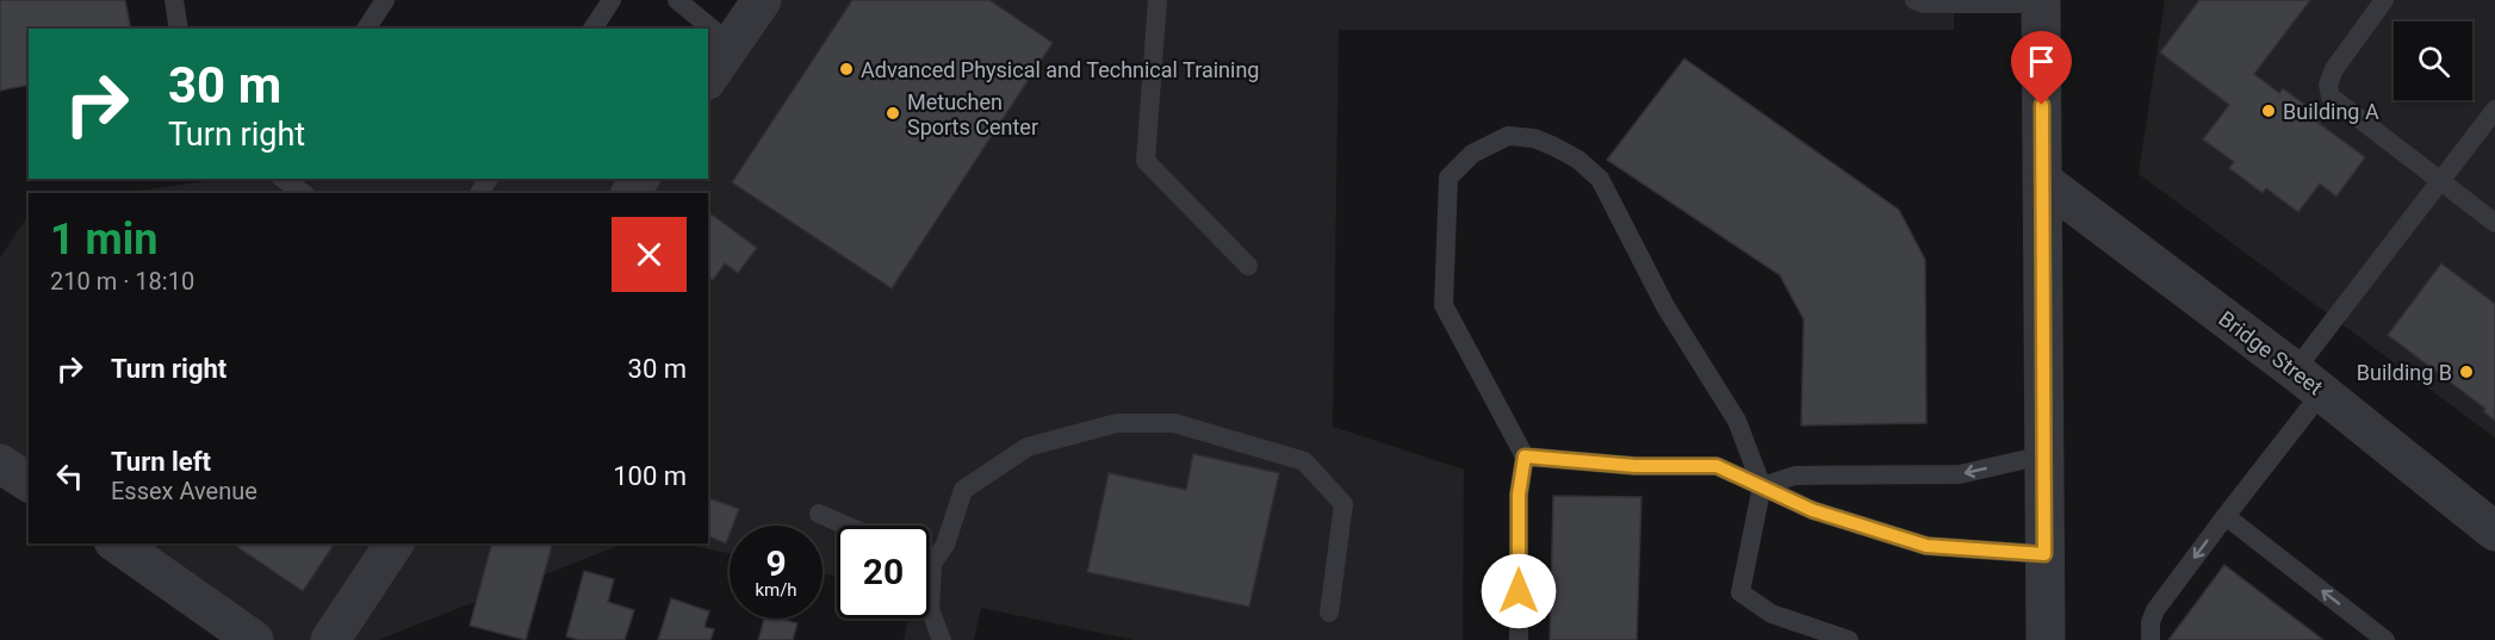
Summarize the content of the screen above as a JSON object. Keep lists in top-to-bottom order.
{
  "streets": {
    "street": ["Bridge Street"]
  },
  "places": [
    "Advanced Physical and Technical Training",
    "Building A",
    "Metuchen Sports Center",
    "Building B"
  ],
  "page": {
    "turn": ["30 m", "Turn right"],
    "heading": ["1 min", "210 m · 18:10"],
    "list": [
      {
        "name": "Turn right",
        "value": "30 m"
      },
      {
        "name": "Turn left",
        "note": "Essex Avenue",
        "value": "100 m"
      }
    ],
    "speed": "9 km/h",
    "limit": "20"
  }
}
